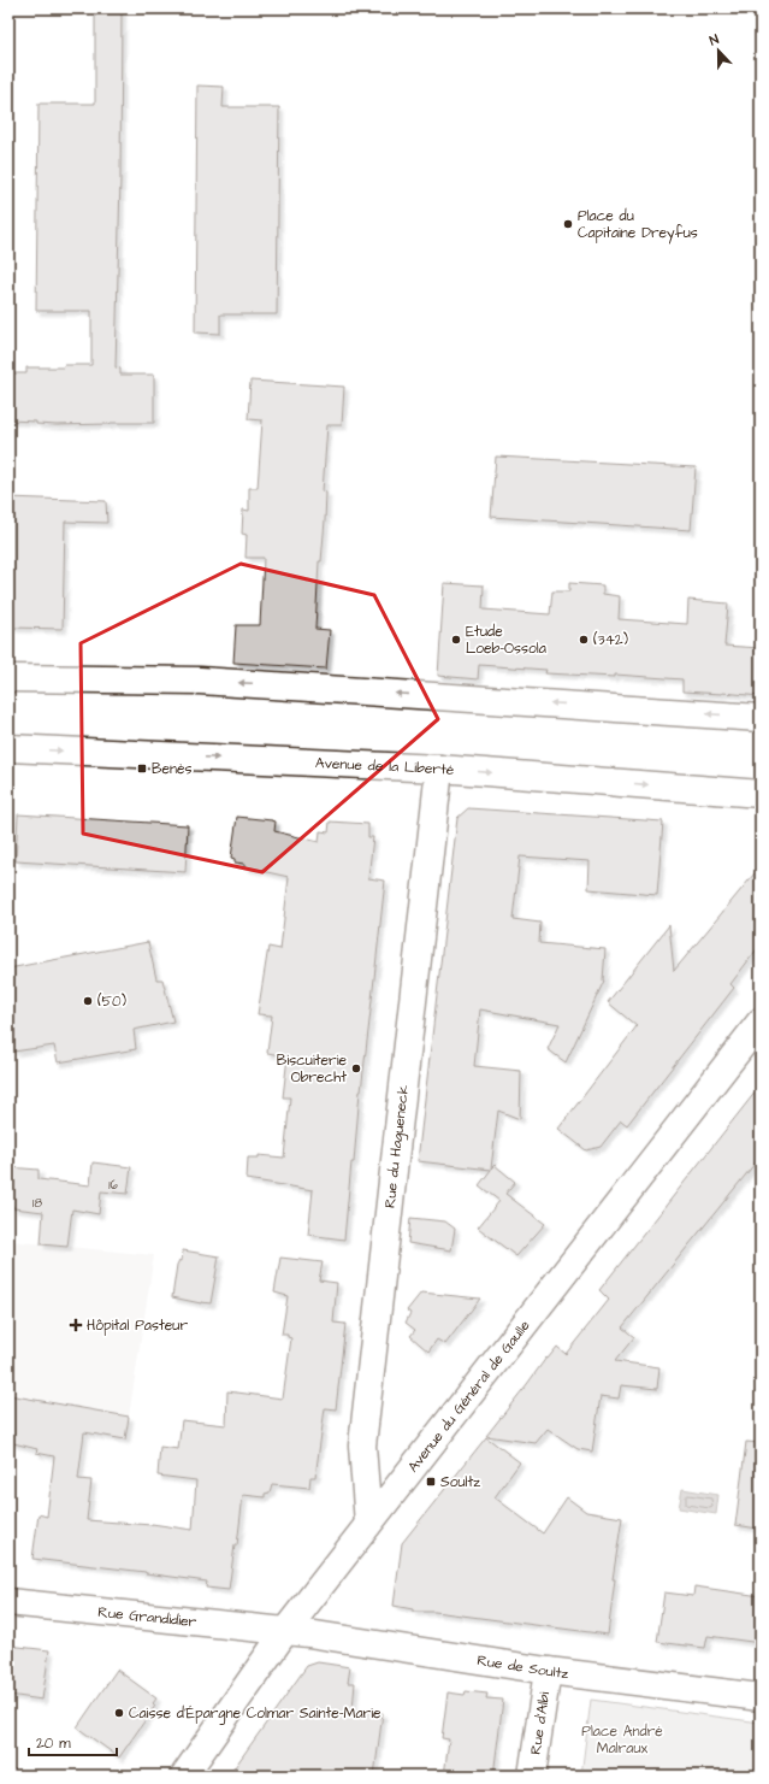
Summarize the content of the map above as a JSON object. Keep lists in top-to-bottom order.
{
  "streets": {
    "main road": [
      "Avenue de la Liberté",
      "Rue du Hagueneck",
      "Avenue du Général de Gaulle",
      "Rue Grandidier",
      "Rue de Soultz",
      "Rue d'Albi"
    ]
  },
  "crossings": [
    ["Avenue de la Liberté", "Rue du Hagueneck"],
    ["Rue du Hagueneck", "Avenue du Général de Gaulle"],
    ["Avenue du Général de Gaulle", "Rue Grandidier"],
    ["Avenue du Général de Gaulle", "Rue de Soultz"],
    ["Rue Grandidier", "Rue de Soultz"],
    ["Rue de Soultz", "Rue d'Albi"]
  ],
  "parks": ["Place André Malraux"],
  "places": {
    "other": [
      "Place du Capitaine Dreyfus",
      "Etude Loeb-Ossola",
      "(342)",
      "(50)",
      "Biscuiterie Obrecht",
      "Caisse d'Épargne Colmar Sainte-Marie"
    ],
    "transit": ["Benès", "Soultz"],
    "health": ["Hôpital Pasteur"]
  },
  "house_numbers": ["16", "18"],
  "scale_bar": "20 m",
  "north": "top"
}
